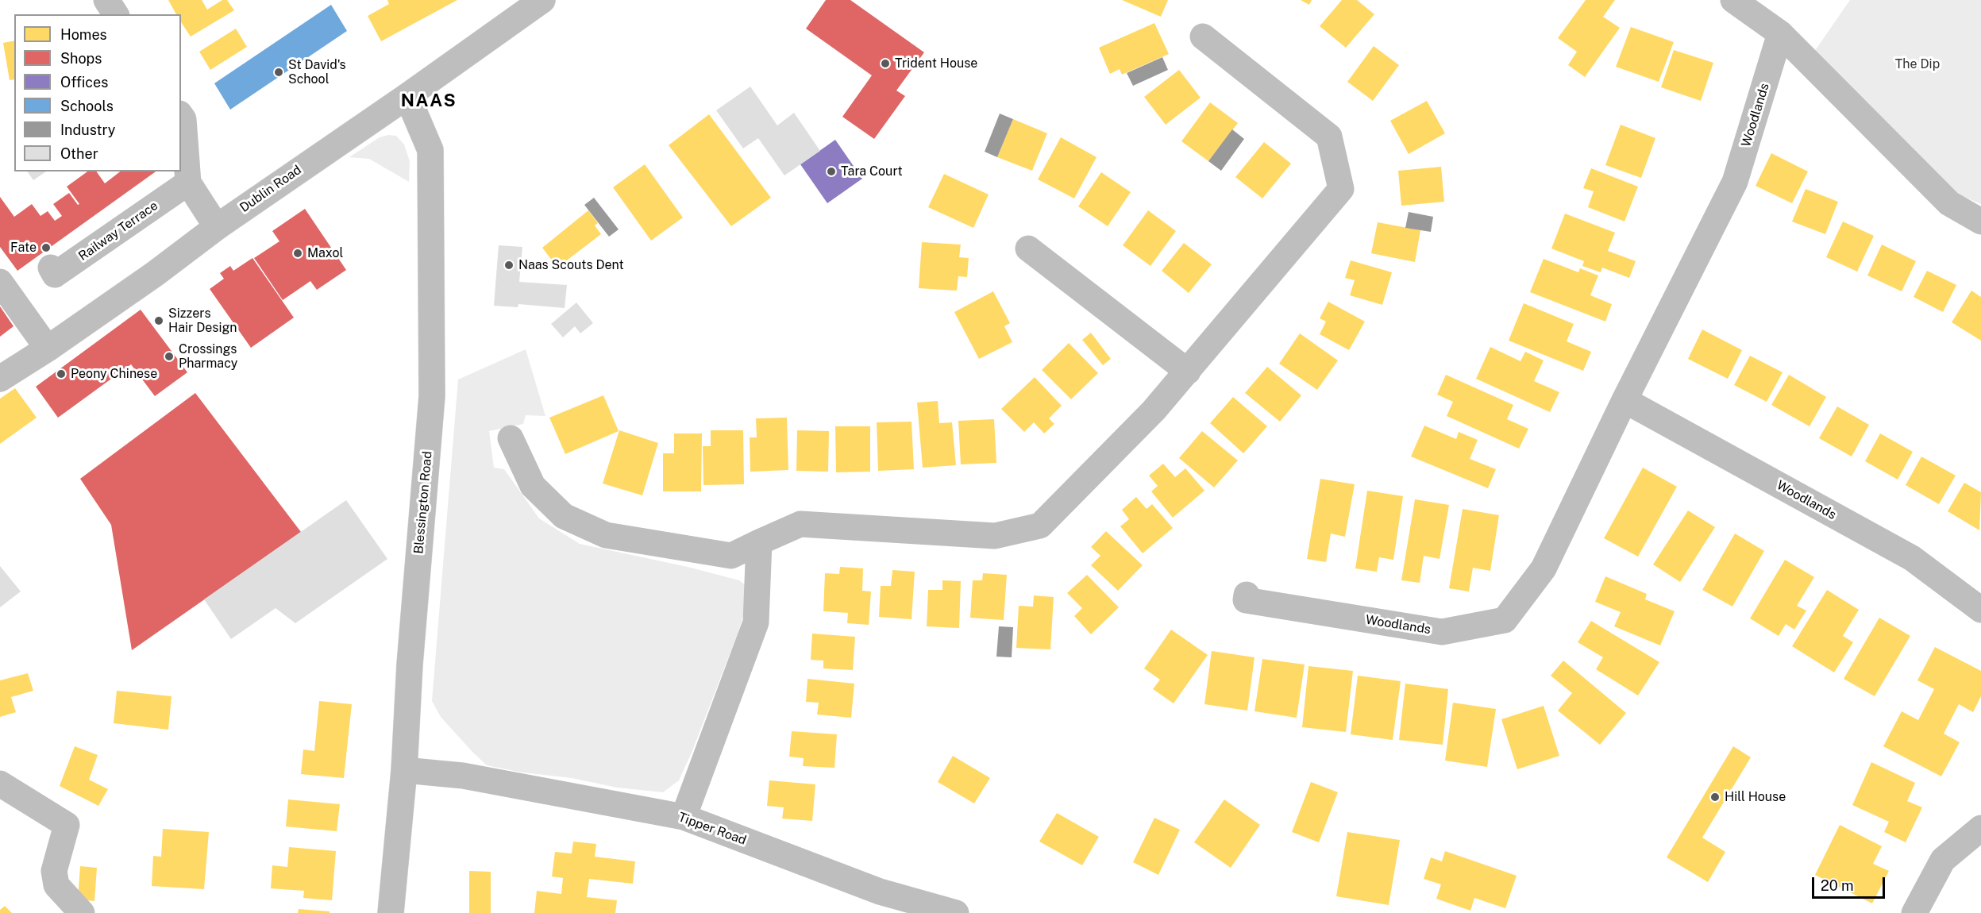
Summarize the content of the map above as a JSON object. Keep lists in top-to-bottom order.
{
  "streets": {
    "street": [
      "Woodlands",
      "Dublin Road",
      "Railway Terrace",
      "Blessington Road",
      "Tipper Road"
    ]
  },
  "crossings": [
    ["Dublin Road", "Blessington Road"],
    ["Blessington Road", "Tipper Road"]
  ],
  "districts": ["NAAS"],
  "parks": ["The Dip"],
  "places": [
    "Trident House",
    "St David's School",
    "Tara Court",
    "Fate",
    "Maxol",
    "Naas Scouts Dent",
    "Sizzers Hair Design",
    "Crossings Pharmacy",
    "Peony Chinese",
    "Hill House"
  ],
  "legend": [
    "Homes",
    "Shops",
    "Offices",
    "Schools",
    "Industry",
    "Other"
  ],
  "scale_bar": "20 m"
}
